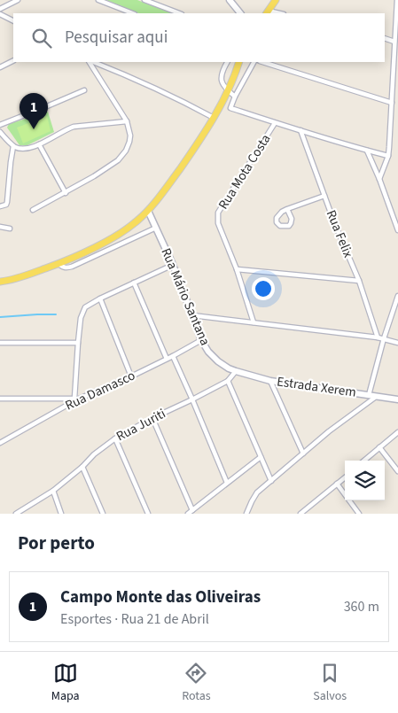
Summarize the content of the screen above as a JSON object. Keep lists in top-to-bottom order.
{
  "streets": {
    "street": [
      "Rua Mota Costa",
      "Rua Felix",
      "Rua Mário Santana",
      "Estrada Xerem",
      "Rua Damasco",
      "Rua Juriti"
    ]
  },
  "crossings": [
    ["Rua Mário Santana", "Estrada Xerem"],
    ["Rua Mário Santana", "Rua Damasco"],
    ["Rua Mário Santana", "Rua Juriti"],
    ["Estrada Xerem", "Rua Juriti"]
  ],
  "page": {
    "search": "Pesquisar aqui",
    "pins": "1",
    "heading": "Por perto",
    "list": [
      {
        "mark": "1",
        "name": "Campo Monte das Oliveiras",
        "note": "Esportes · Rua 21 de Abril",
        "value": "360 m"
      }
    ],
    "nav": ["Mapa", "Rotas", "Salvos"]
  }
}
